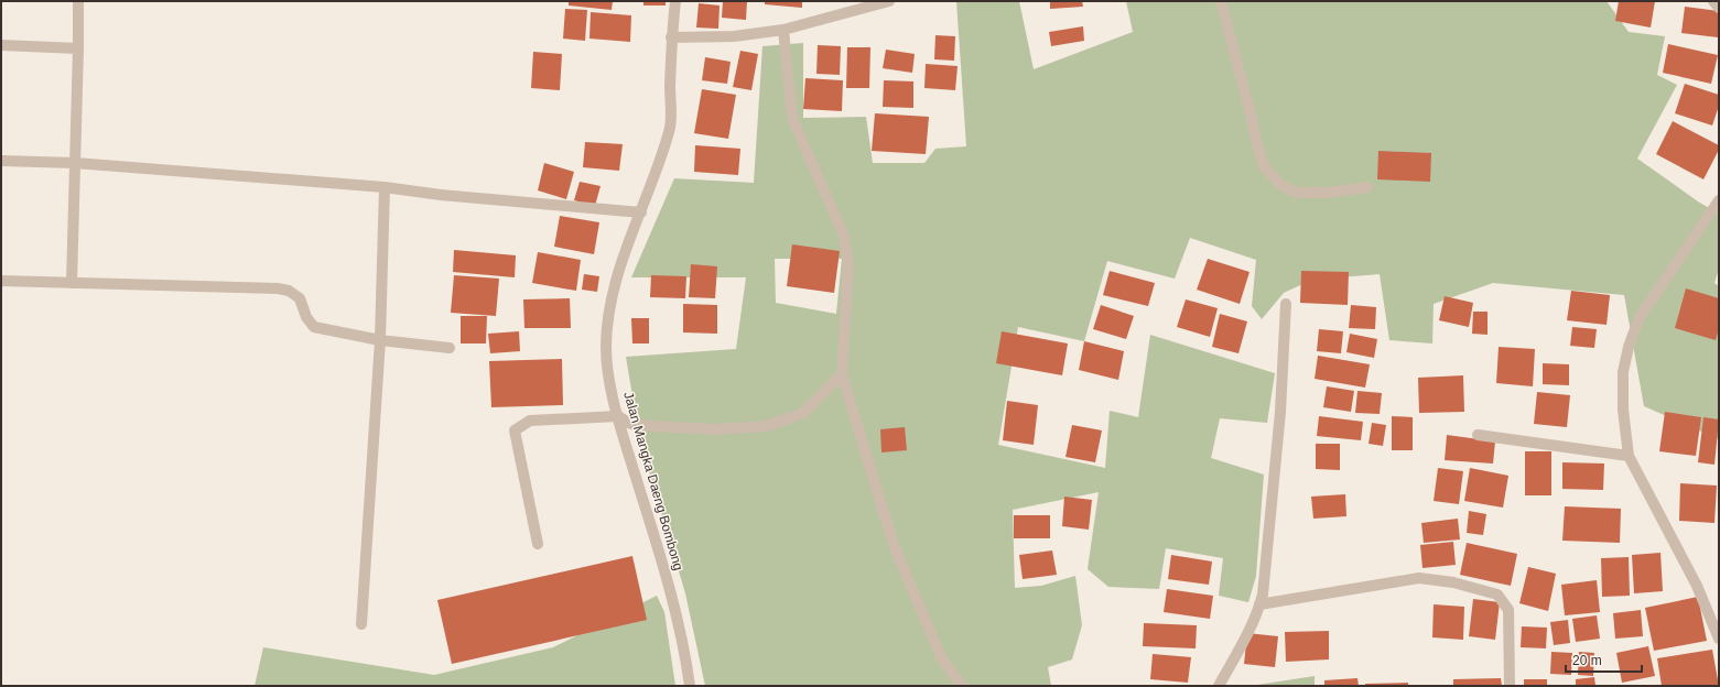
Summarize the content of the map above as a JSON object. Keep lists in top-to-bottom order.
{
  "streets": {
    "street": ["Jalan Mangka Daeng Bombong"]
  },
  "scale_bar": "20 m"
}
